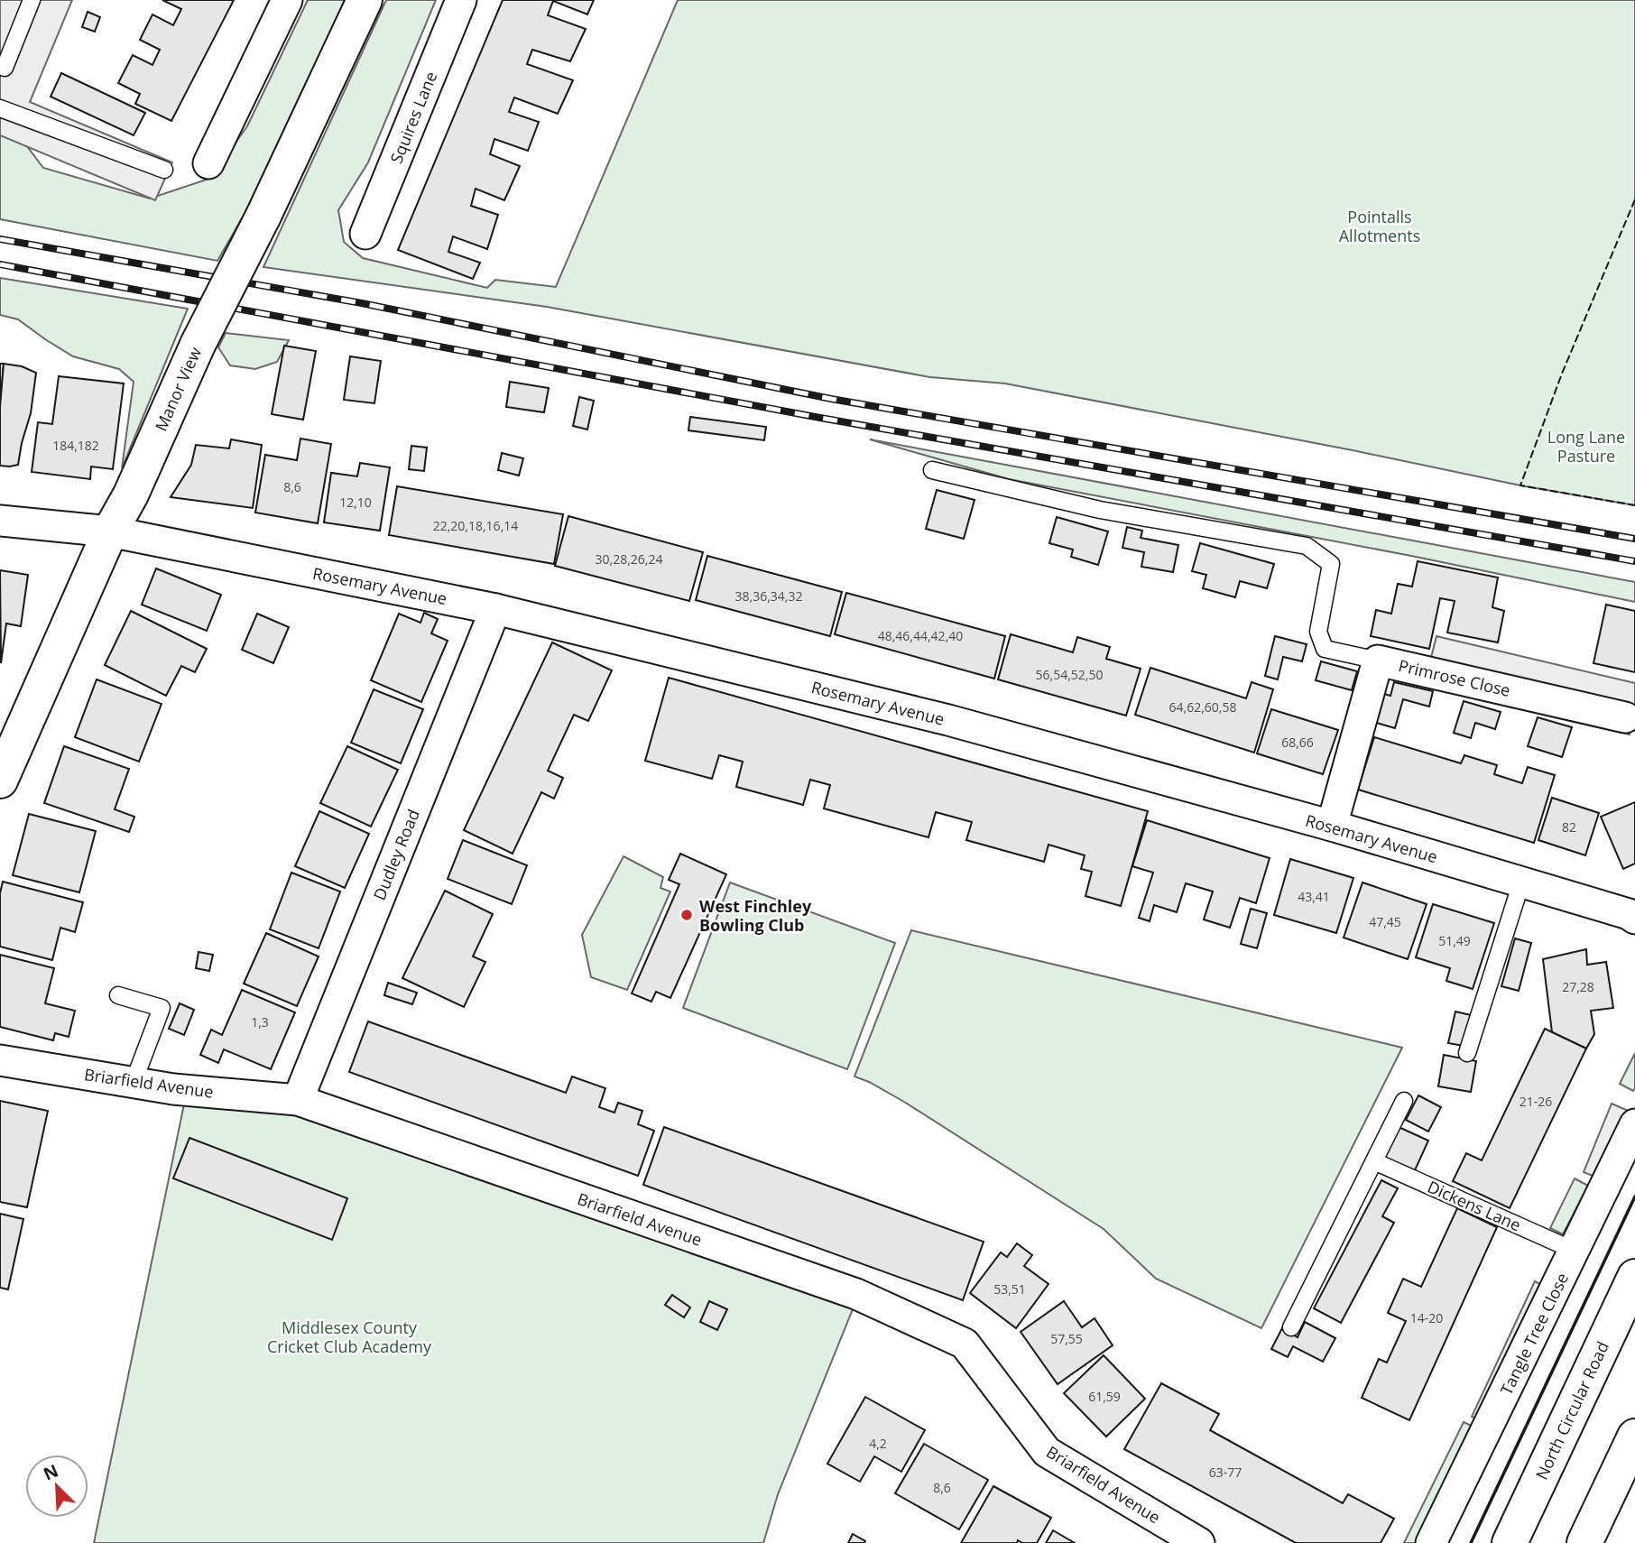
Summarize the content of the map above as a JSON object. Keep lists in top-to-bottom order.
{
  "streets": {
    "main road": ["Manor View", "North Circular Road"],
    "street": [
      "Squires Lane",
      "Rosemary Avenue",
      "Primrose Close",
      "Dudley Road",
      "Briarfield Avenue",
      "Tangle Tree Close"
    ],
    "lane": ["Dickens Lane"]
  },
  "crossings": [
    ["Manor View", "Rosemary Avenue"],
    ["Rosemary Avenue", "Primrose Close"],
    ["Rosemary Avenue", "Dudley Road"],
    ["Dudley Road", "Briarfield Avenue"],
    ["Dickens Lane", "Tangle Tree Close"]
  ],
  "parks": ["Pointalls Allotments", "Long Lane Pasture", "Middlesex County Cricket Club Academy"],
  "places": ["West Finchley Bowling Club"],
  "house_numbers": [
    "184,182",
    "8,6",
    "12,10",
    "22,20,18,16,14",
    "30,28,26,24",
    "38,36,34,32",
    "48,46,44,42,40",
    "56,54,52,50",
    "64,62,60,58",
    "68,66",
    "82",
    "43,41",
    "47,45",
    "51,49",
    "27,28",
    "1,3",
    "21-26",
    "53,51",
    "14-20",
    "57,55",
    "61,59",
    "4,2",
    "63-77",
    "8,6"
  ],
  "north": "top left"
}
